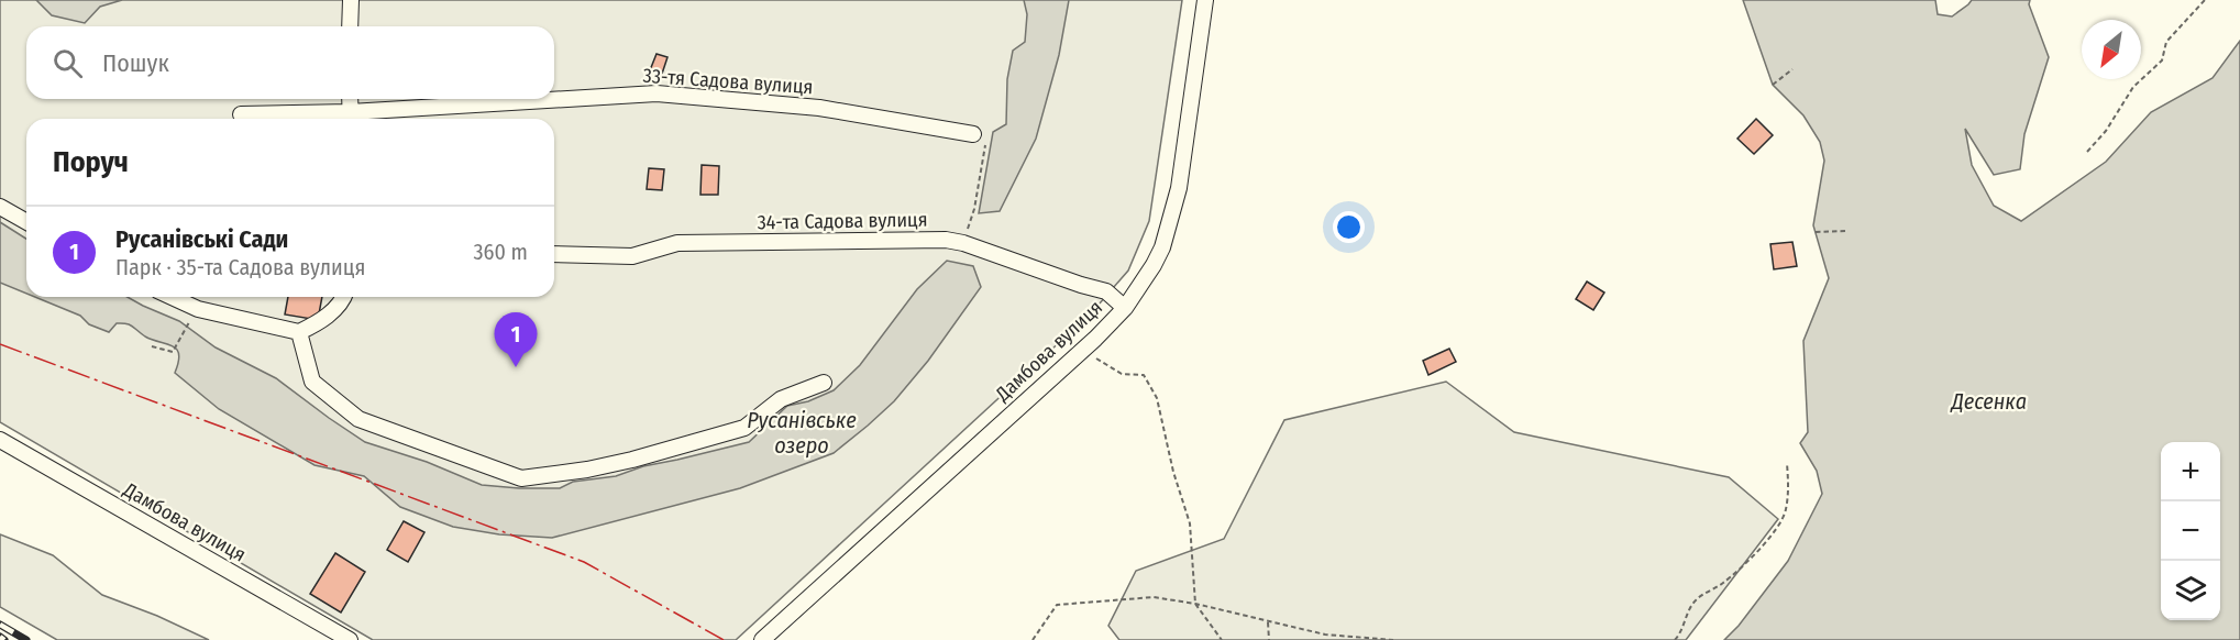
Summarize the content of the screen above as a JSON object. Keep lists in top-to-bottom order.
{
  "streets": {
    "street": ["33-тя Садова вулиця", "34-та Садова вулиця", "Дамбова вулиця"]
  },
  "crossings": [
    ["34-та Садова вулиця", "Дамбова вулиця"]
  ],
  "water": ["Десенка", "Русанівське озеро"],
  "north": "bottom left",
  "page": {
    "search": "Пошук",
    "heading": "Поруч",
    "list": [
      {
        "mark": "1",
        "name": "Русанівські Сади",
        "note": "Парк · 35-та Садова вулиця",
        "value": "360 m"
      }
    ],
    "pins": "1",
    "map_buttons": ["+", "−"]
  }
}
